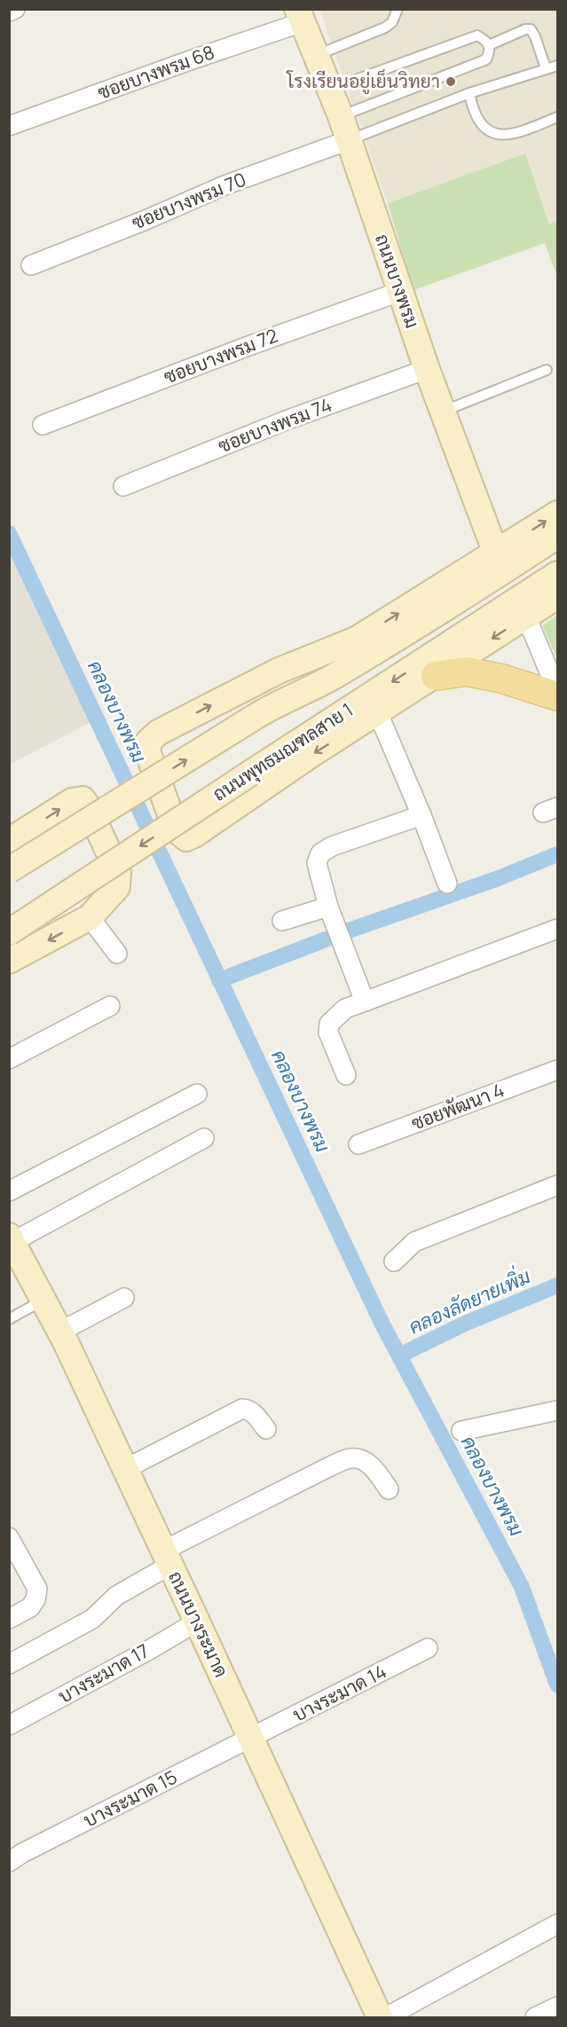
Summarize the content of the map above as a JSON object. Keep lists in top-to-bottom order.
{
  "streets": {
    "main road": ["ถนนบางพรม", "ถนนพุทธมณฑลสาย 1", "ถนนบางระมาด"],
    "street": [
      "ซอยบางพรม 68",
      "ซอยบางพรม 70",
      "ซอยบางพรม 72",
      "ซอยบางพรม 74",
      "ซอยพัฒนา 4",
      "บางระมาด 17",
      "บางระมาด 14",
      "บางระมาด 15"
    ]
  },
  "crossings": [
    ["ซอยบางพรม 68", "ถนนบางพรม"],
    ["ซอยบางพรม 70", "ถนนบางพรม"],
    ["ถนนบางพรม", "ซอยบางพรม 72"],
    ["ถนนบางพรม", "ซอยบางพรม 74"],
    ["ถนนบางระมาด", "บางระมาด 17"],
    ["ถนนบางระมาด", "บางระมาด 14"],
    ["ถนนบางระมาด", "บางระมาด 15"],
    ["บางระมาด 14", "บางระมาด 15"]
  ],
  "water": ["คลองบางพรม", "คลองลัดยายเพิ่ม"],
  "places": ["โรงเรียนอยู่เย็นวิทยา"]
}
